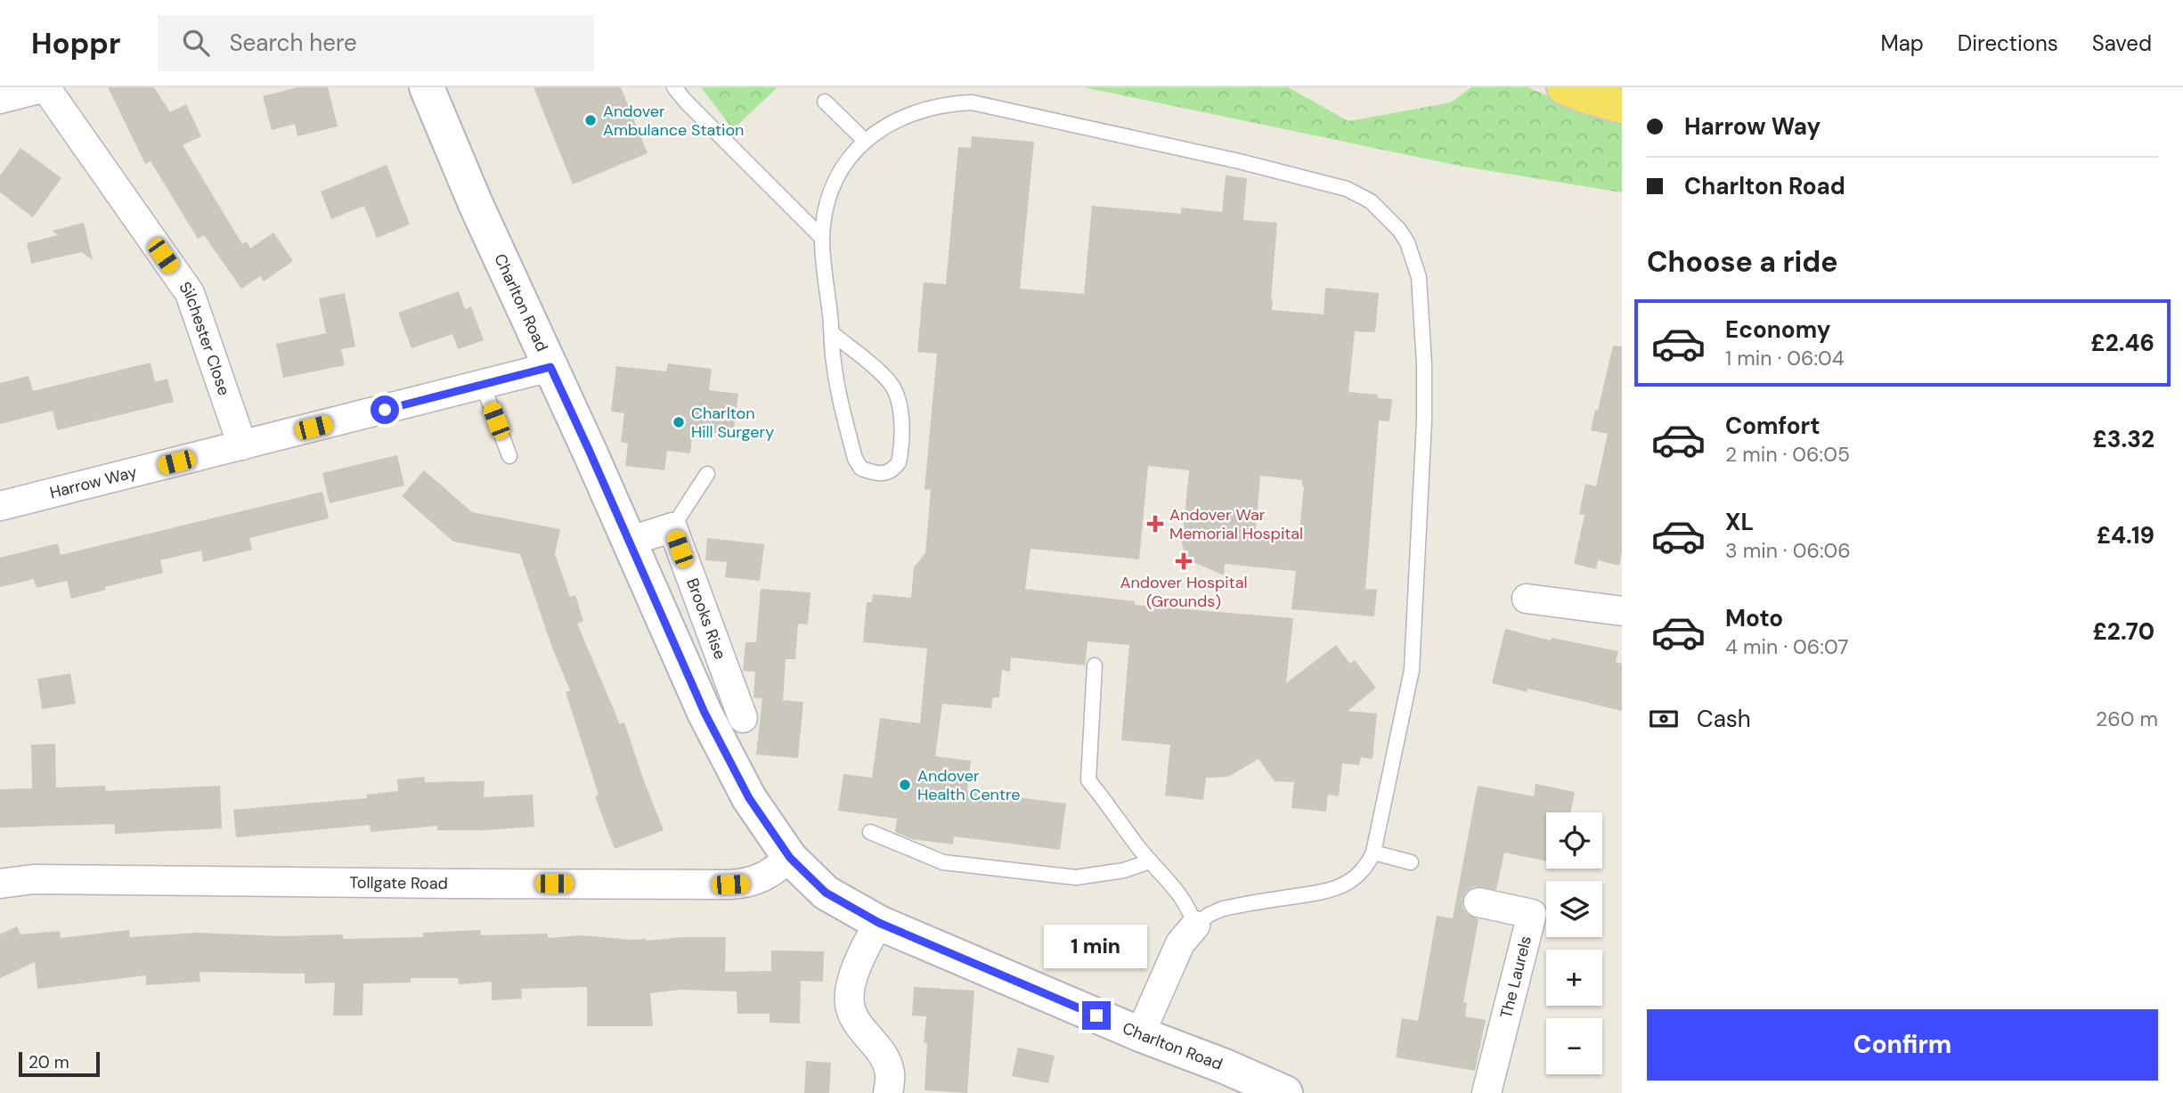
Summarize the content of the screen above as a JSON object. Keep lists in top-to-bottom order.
{
  "streets": {
    "street": [
      "Charlton Road",
      "Silchester Close",
      "Harrow Way",
      "Brooks Rise",
      "Tollgate Road",
      "The Laurels"
    ]
  },
  "crossings": [
    ["Charlton Road", "Harrow Way"],
    ["Charlton Road", "Tollgate Road"],
    ["Silchester Close", "Harrow Way"]
  ],
  "places": {
    "other": ["Andover Ambulance Station", "Charlton Hill Surgery", "Andover Health Centre"],
    "health": ["Andover War Memorial Hospital", "Andover Hospital (Grounds)"]
  },
  "scale_bar": "20 m",
  "page": {
    "header": "Hoppr",
    "search": "Search here",
    "nav": ["Map", "Directions", "Saved"],
    "banner": ["Harrow Way", "Charlton Road"],
    "heading": "Choose a ride",
    "list": [
      {
        "name": "Economy",
        "note": "1 min · 06:04",
        "value": "£2.46"
      },
      {
        "name": "Comfort",
        "note": "2 min · 06:05",
        "value": "£3.32"
      },
      {
        "name": "XL",
        "note": "3 min · 06:06",
        "value": "£4.19"
      },
      {
        "name": "Moto",
        "note": "4 min · 06:07",
        "value": "£2.70"
      }
    ],
    "pay": ["Cash", "260 m"],
    "map_buttons": ["+", "−"],
    "bubble": "1 min",
    "buttons": "Confirm",
    "scale": "20 m"
  }
}
